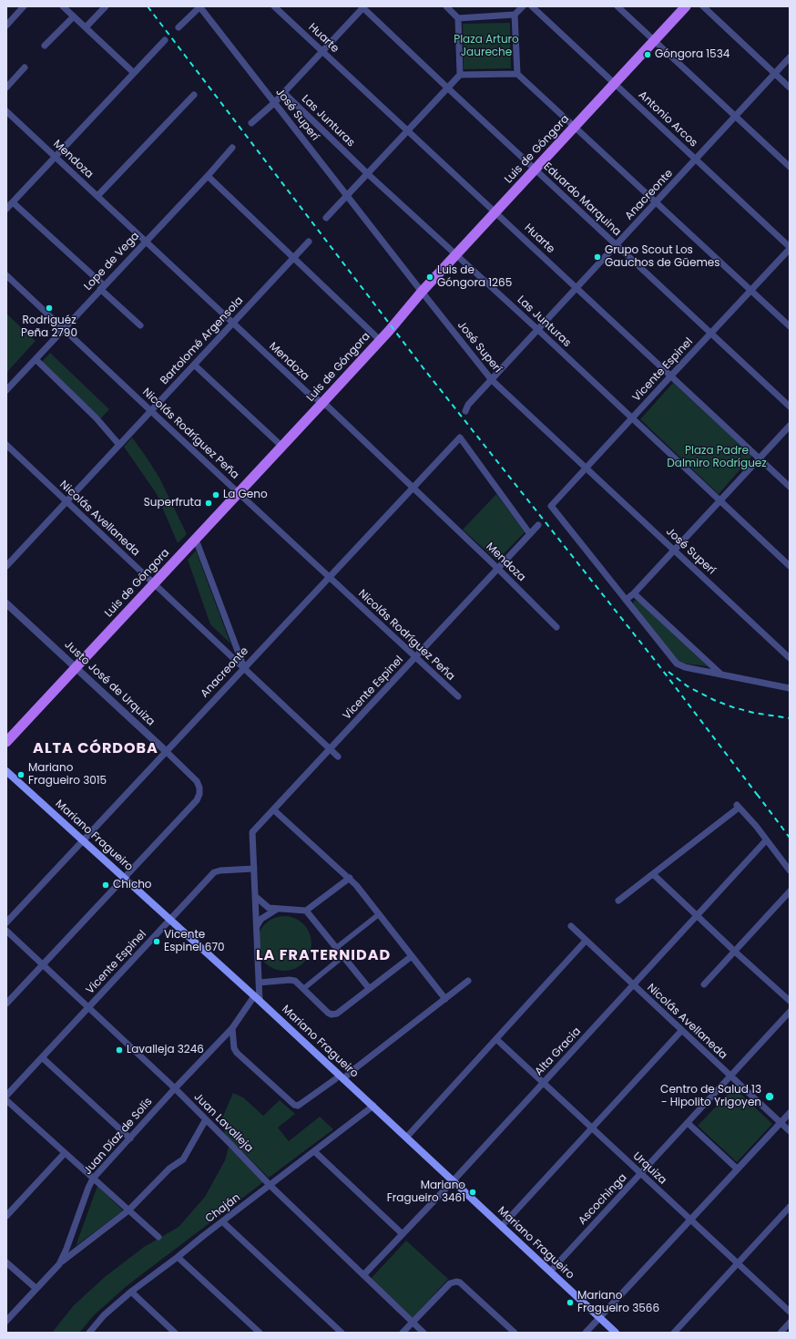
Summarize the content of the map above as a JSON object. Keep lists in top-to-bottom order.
{
  "streets": {
    "main road": ["Luis de Góngora", "Mariano Fragueiro"],
    "street": [
      "Huarte",
      "José Superí",
      "Antonio Arcos",
      "Las Junturas",
      "Mendoza",
      "Anacreonte",
      "Eduardo Marquina",
      "Lope de Vega",
      "Bartolomé Argensola",
      "Vicente Espinel",
      "Nicolás Rodríguez Peña",
      "Nicolás Avellaneda",
      "Justo José de Urquiza",
      "Alta Gracia",
      "Juan Lavalleja",
      "Juan Díaz de Solís",
      "Urquiza",
      "Ascochinga",
      "Chaján"
    ]
  },
  "crossings": [
    ["Huarte", "Luis de Góngora"],
    ["Huarte", "Anacreonte"],
    ["Huarte", "Vicente Espinel"],
    ["José Superí", "Luis de Góngora"],
    ["José Superí", "Anacreonte"],
    ["José Superí", "Vicente Espinel"],
    ["Antonio Arcos", "Luis de Góngora"],
    ["Antonio Arcos", "Anacreonte"],
    ["Antonio Arcos", "Vicente Espinel"],
    ["Las Junturas", "Luis de Góngora"],
    ["Las Junturas", "Anacreonte"],
    ["Las Junturas", "Vicente Espinel"],
    ["Luis de Góngora", "Mendoza"],
    ["Luis de Góngora", "Eduardo Marquina"],
    ["Luis de Góngora", "Nicolás Rodríguez Peña"],
    ["Luis de Góngora", "Nicolás Avellaneda"],
    ["Luis de Góngora", "Justo José de Urquiza"],
    ["Mendoza", "Anacreonte"],
    ["Mendoza", "Lope de Vega"],
    ["Mendoza", "Bartolomé Argensola"],
    ["Mendoza", "Vicente Espinel"],
    ["Anacreonte", "Eduardo Marquina"],
    ["Anacreonte", "Vicente Espinel"],
    ["Anacreonte", "Nicolás Rodríguez Peña"],
    ["Anacreonte", "Nicolás Avellaneda"],
    ["Anacreonte", "Justo José de Urquiza"],
    ["Anacreonte", "Mariano Fragueiro"],
    ["Eduardo Marquina", "Vicente Espinel"],
    ["Lope de Vega", "Nicolás Rodríguez Peña"],
    ["Bartolomé Argensola", "Nicolás Rodríguez Peña"],
    ["Bartolomé Argensola", "Nicolás Avellaneda"],
    ["Vicente Espinel", "Nicolás Rodríguez Peña"],
    ["Vicente Espinel", "Nicolás Avellaneda"],
    ["Vicente Espinel", "Mariano Fragueiro"],
    ["Vicente Espinel", "Juan Lavalleja"],
    ["Nicolás Avellaneda", "Alta Gracia"],
    ["Nicolás Avellaneda", "Ascochinga"],
    ["Justo José de Urquiza", "Mariano Fragueiro"],
    ["Mariano Fragueiro", "Alta Gracia"],
    ["Mariano Fragueiro", "Juan Díaz de Solís"],
    ["Mariano Fragueiro", "Ascochinga"],
    ["Mariano Fragueiro", "Chaján"],
    ["Alta Gracia", "Juan Lavalleja"],
    ["Alta Gracia", "Urquiza"],
    ["Juan Lavalleja", "Juan Díaz de Solís"],
    ["Juan Lavalleja", "Chaján"],
    ["Urquiza", "Ascochinga"]
  ],
  "districts": ["ALTA CÓRDOBA", "LA FRATERNIDAD"],
  "parks": ["Plaza Arturo Jaureche", "Plaza Padre Dalmiro Rodríguez"],
  "places": [
    "Góngora 1534",
    "Grupo Scout Los Gauchos de Güemes",
    "Luis de Góngora 1265",
    "Rodriguéz Peña 2790",
    "La Geno",
    "Superfruta",
    "Mariano Fragueiro 3015",
    "Chicho",
    "Vicente Espinel 670",
    "Lavalleja 3246",
    "Centro de Salud 13 - Hipolito Yrigoyen",
    "Mariano Fragueiro 3461",
    "Mariano Fragueiro 3566"
  ]
}
